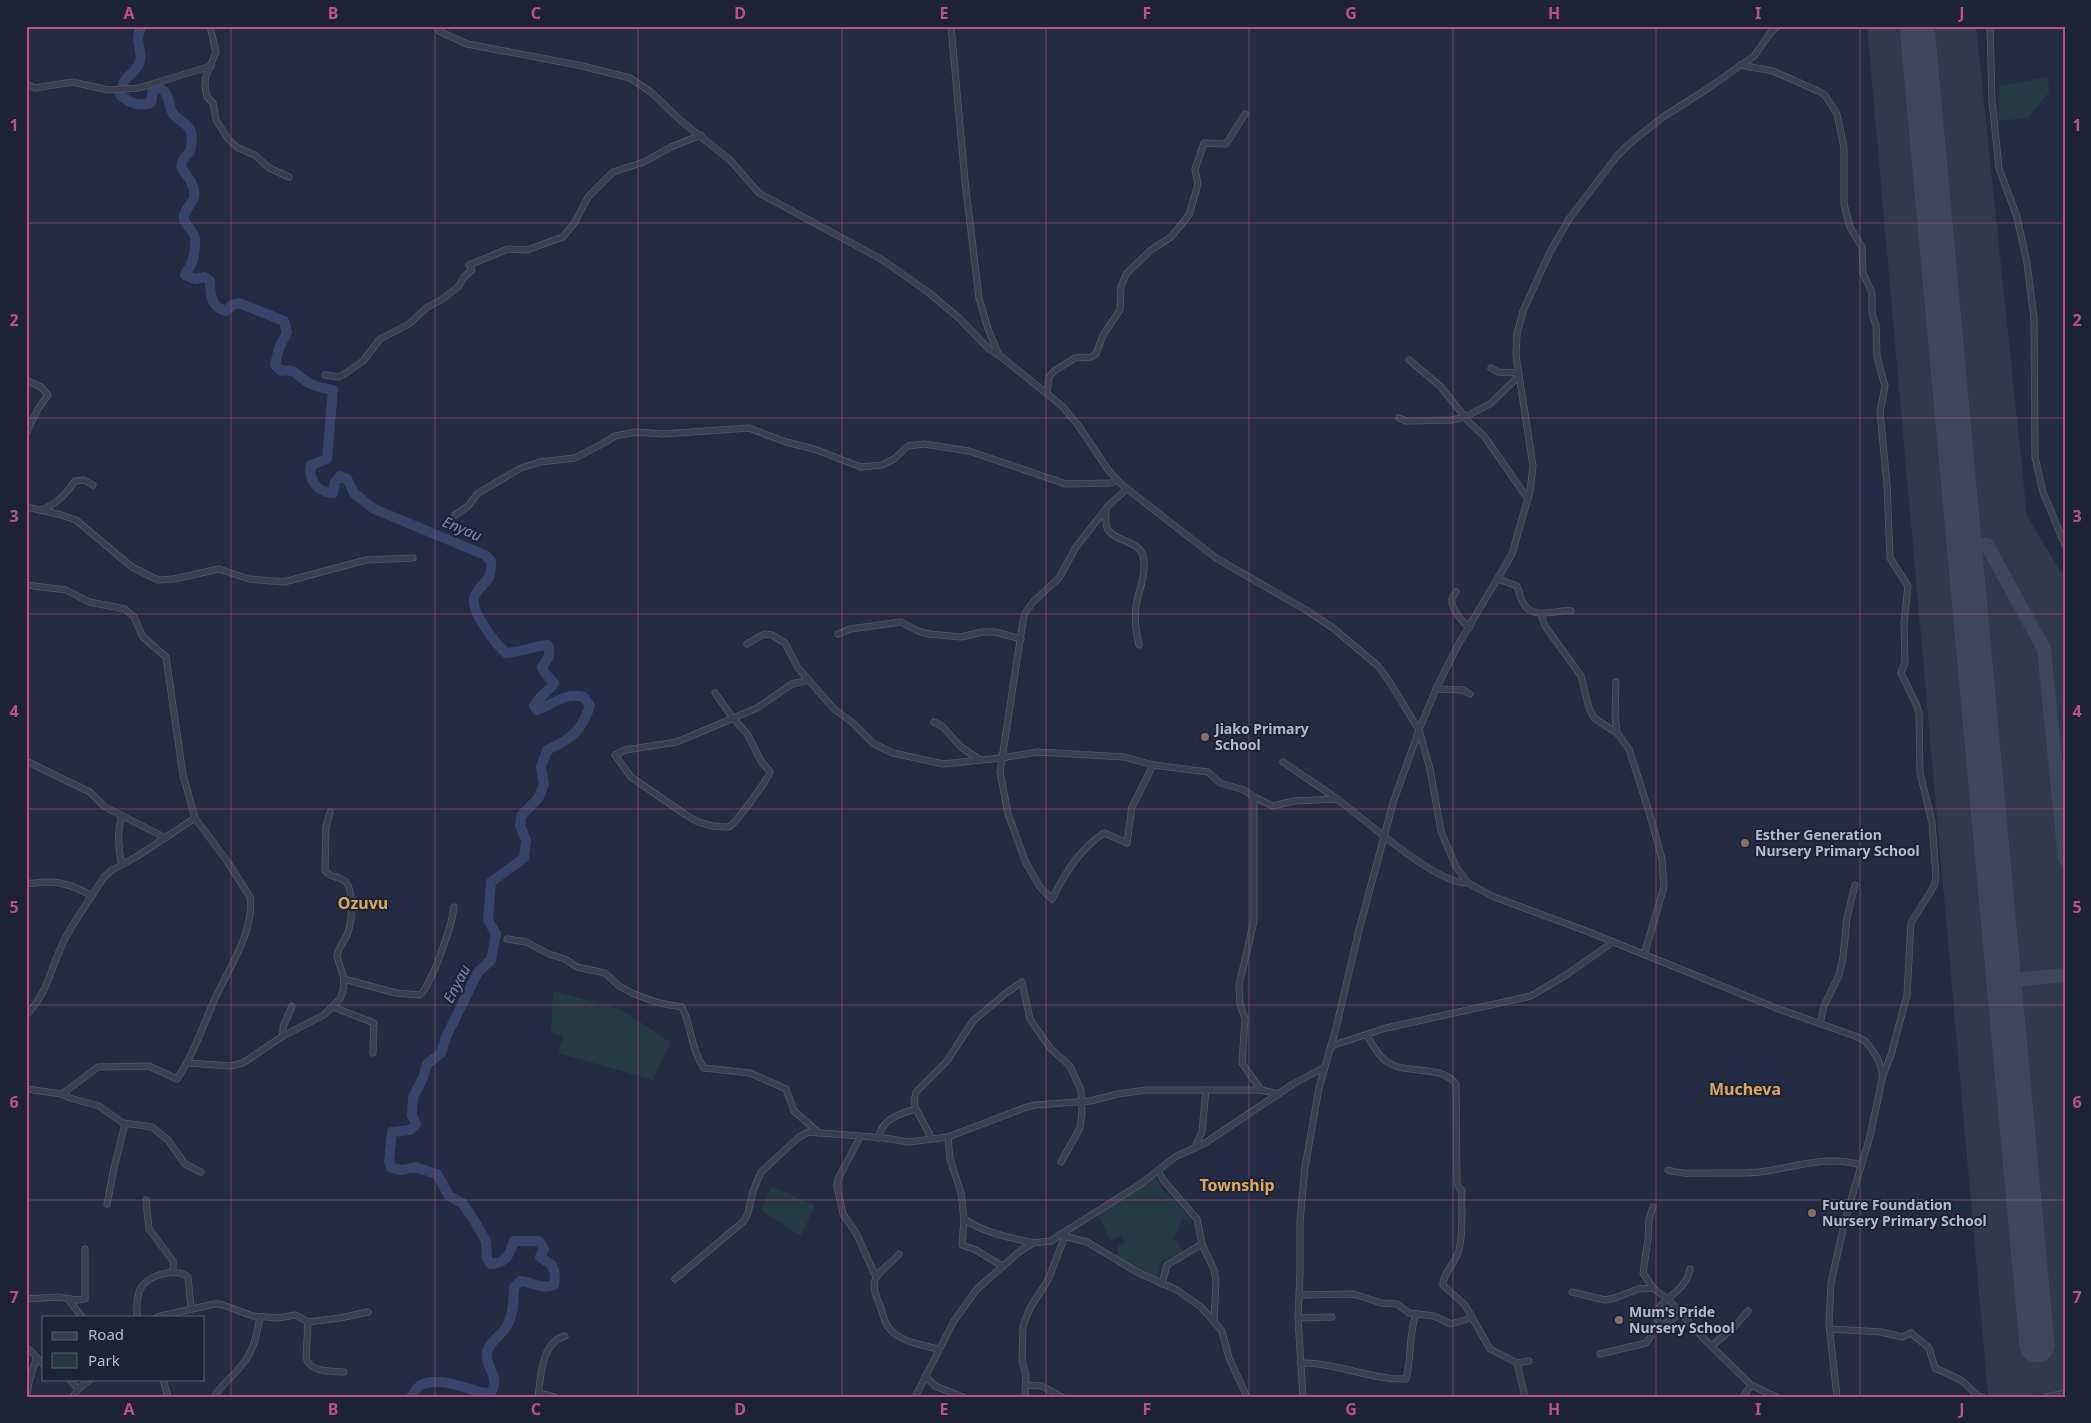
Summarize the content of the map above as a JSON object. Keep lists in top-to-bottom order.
{
  "districts": ["Ozuvu", "Mucheva", "Township"],
  "water": ["Enyau"],
  "places": [
    "Jiako Primary School",
    "Esther Generation Nursery Primary School",
    "Future Foundation Nursery Primary School",
    "Mum's Pride Nursery School"
  ],
  "legend": ["Road", "Park"],
  "grid": {
    "columns": [
      "A",
      "B",
      "C",
      "D",
      "E",
      "F",
      "G",
      "H",
      "I",
      "J"
    ],
    "rows": [
      "1",
      "2",
      "3",
      "4",
      "5",
      "6",
      "7"
    ]
  }
}
